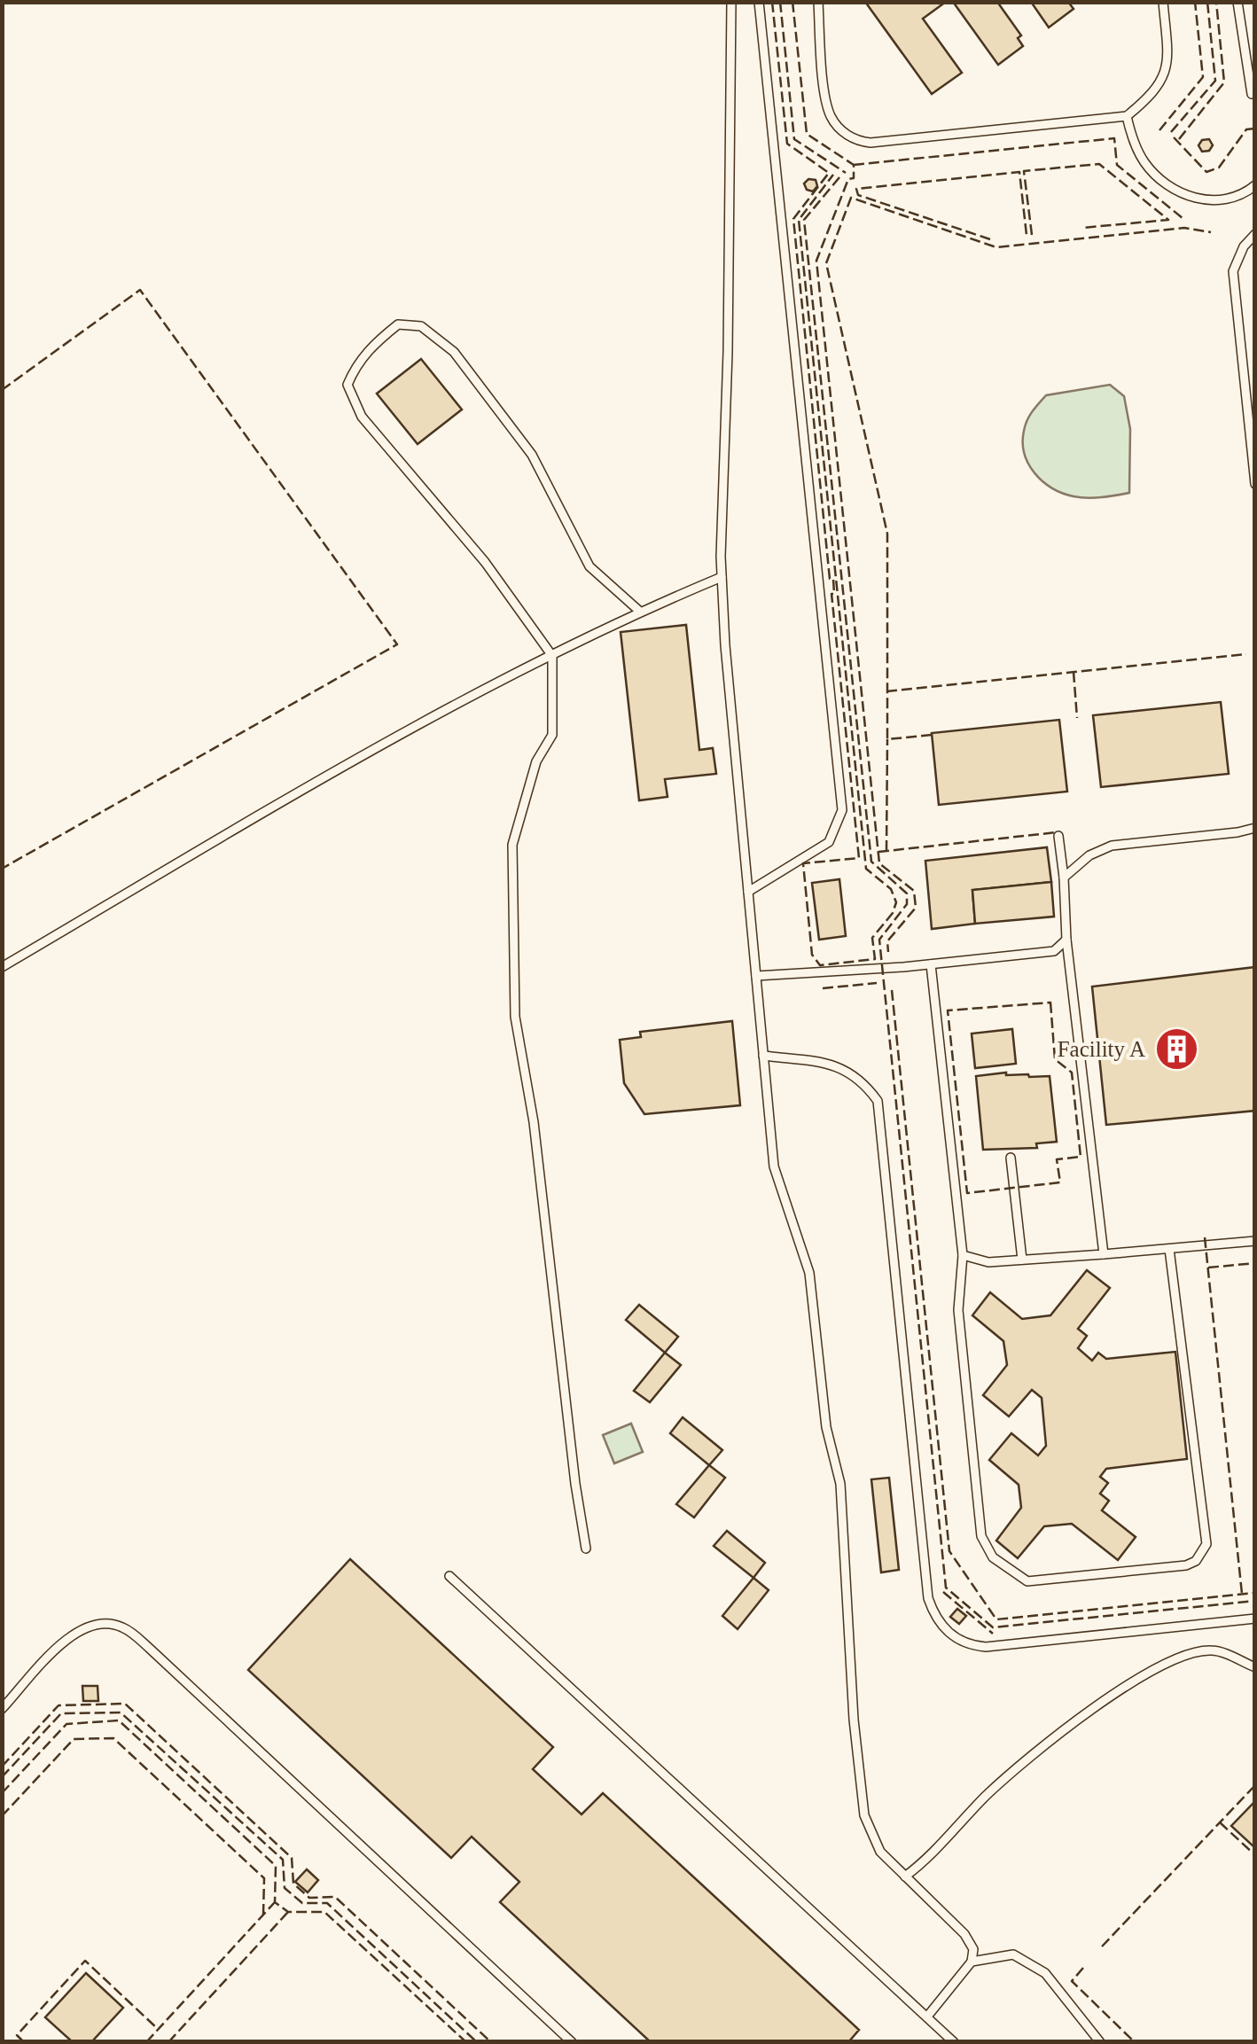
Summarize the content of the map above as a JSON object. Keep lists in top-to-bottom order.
{
  "places": {
    "building": ["Facility A"]
  }
}
